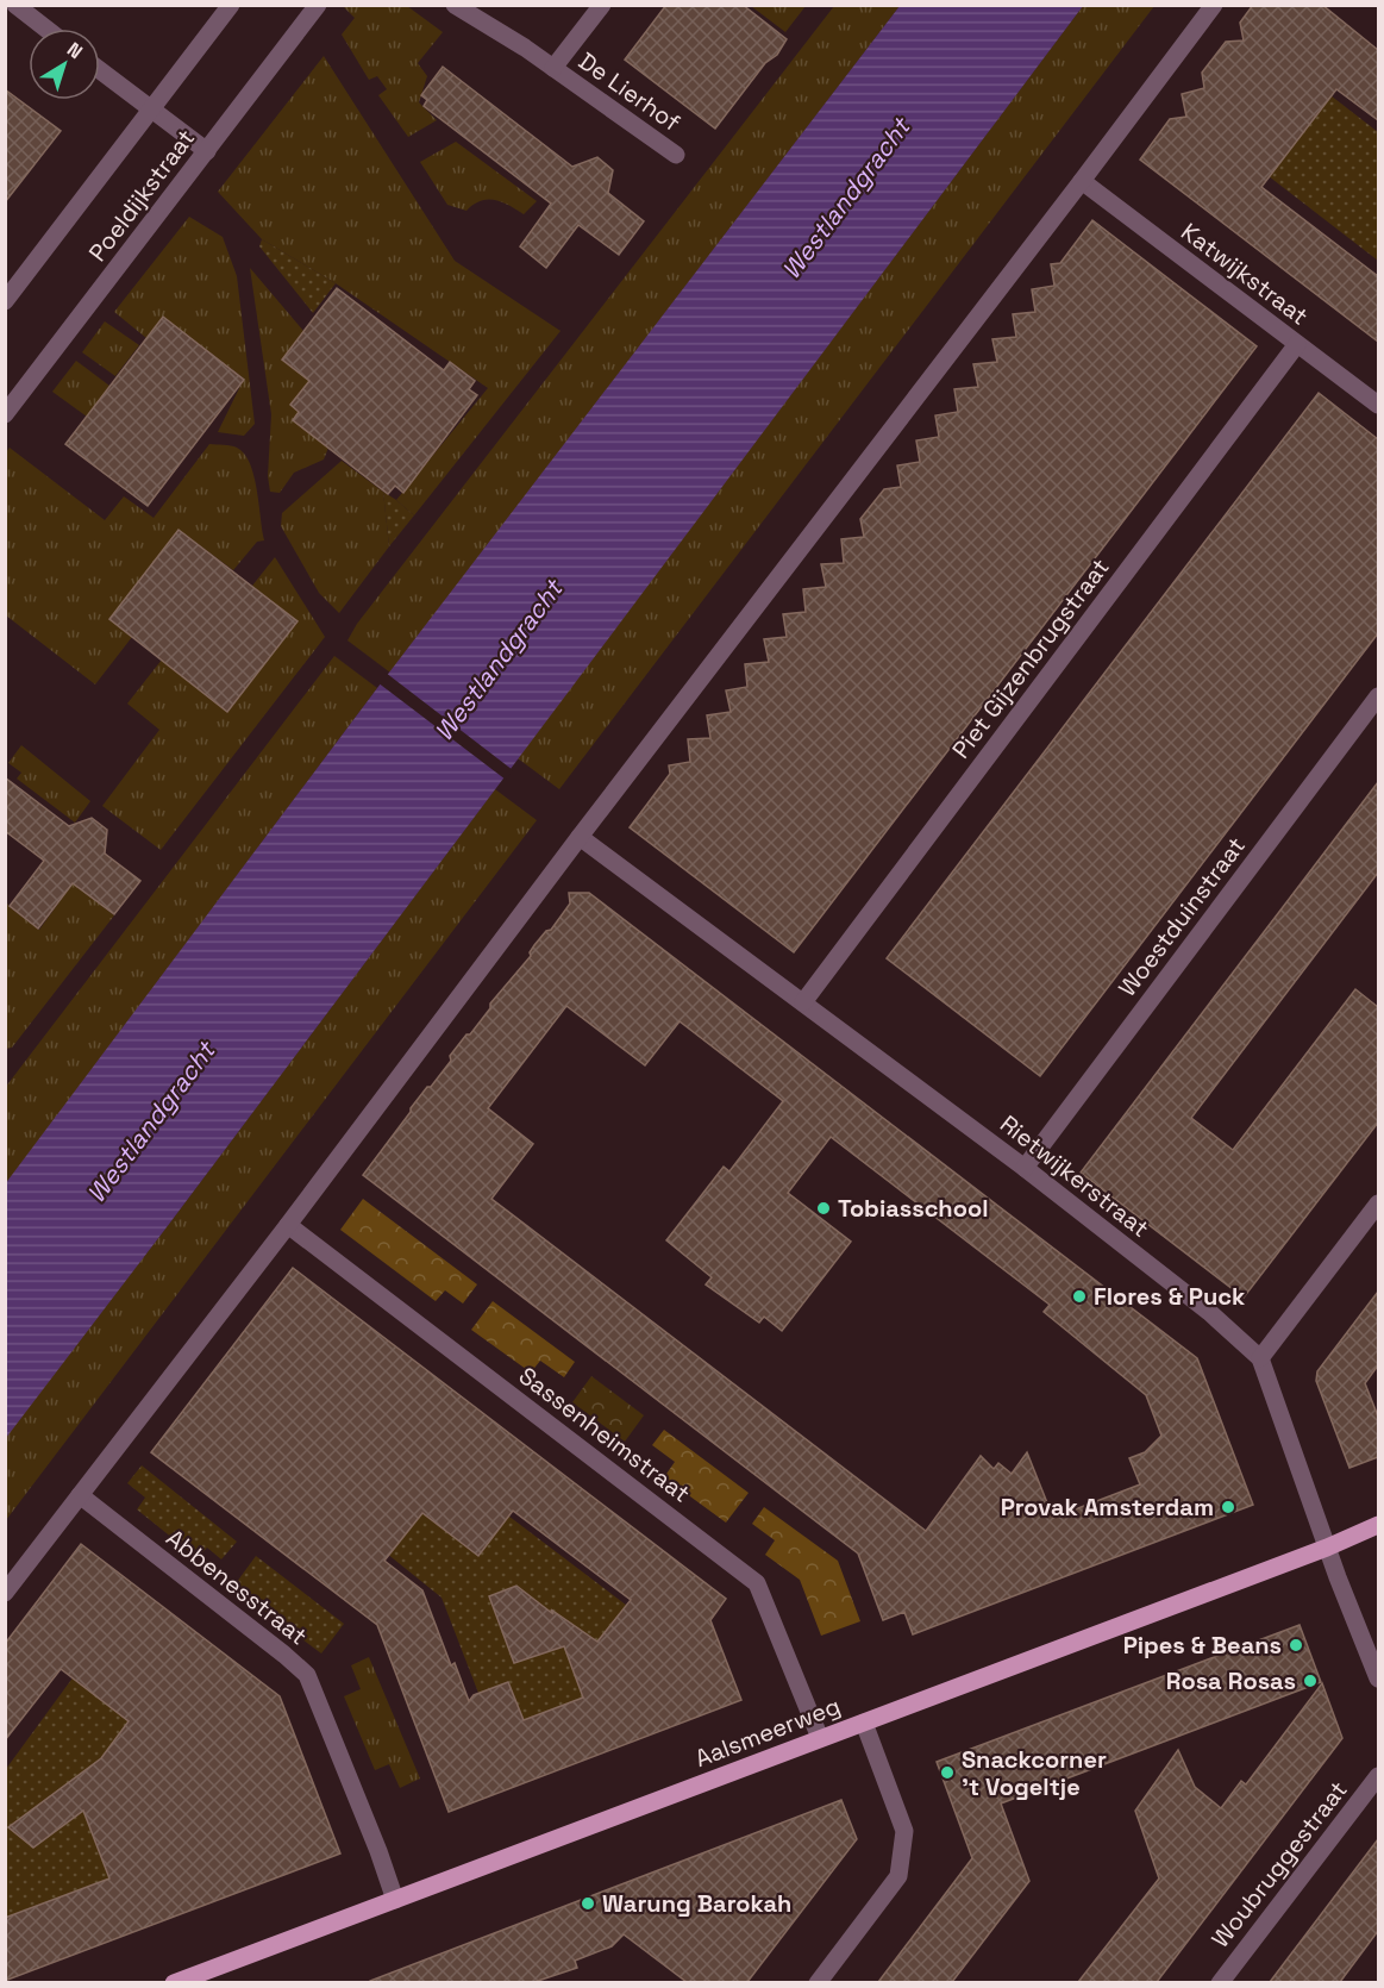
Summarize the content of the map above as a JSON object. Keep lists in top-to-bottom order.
{
  "streets": {
    "main road": ["Aalsmeerweg"],
    "street": [
      "De Lierhof",
      "Poeldijkstraat",
      "Katwijkstraat",
      "Piet Gijzenbrugstraat",
      "Woestduinstraat",
      "Rietwijkerstraat",
      "Sassenheimstraat",
      "Abbenesstraat",
      "Woubruggestraat"
    ]
  },
  "crossings": [
    ["Katwijkstraat", "Piet Gijzenbrugstraat"],
    ["Piet Gijzenbrugstraat", "Rietwijkerstraat"],
    ["Woestduinstraat", "Rietwijkerstraat"],
    ["Rietwijkerstraat", "Aalsmeerweg"],
    ["Sassenheimstraat", "Aalsmeerweg"],
    ["Abbenesstraat", "Aalsmeerweg"]
  ],
  "water": ["Westlandgracht"],
  "places": [
    "Tobiasschool",
    "Flores & Puck",
    "Provak Amsterdam",
    "Pipes & Beans",
    "Rosa Rosas",
    "Snackcorner 't Vogeltje",
    "Warung Barokah"
  ],
  "north": "top right"
}
